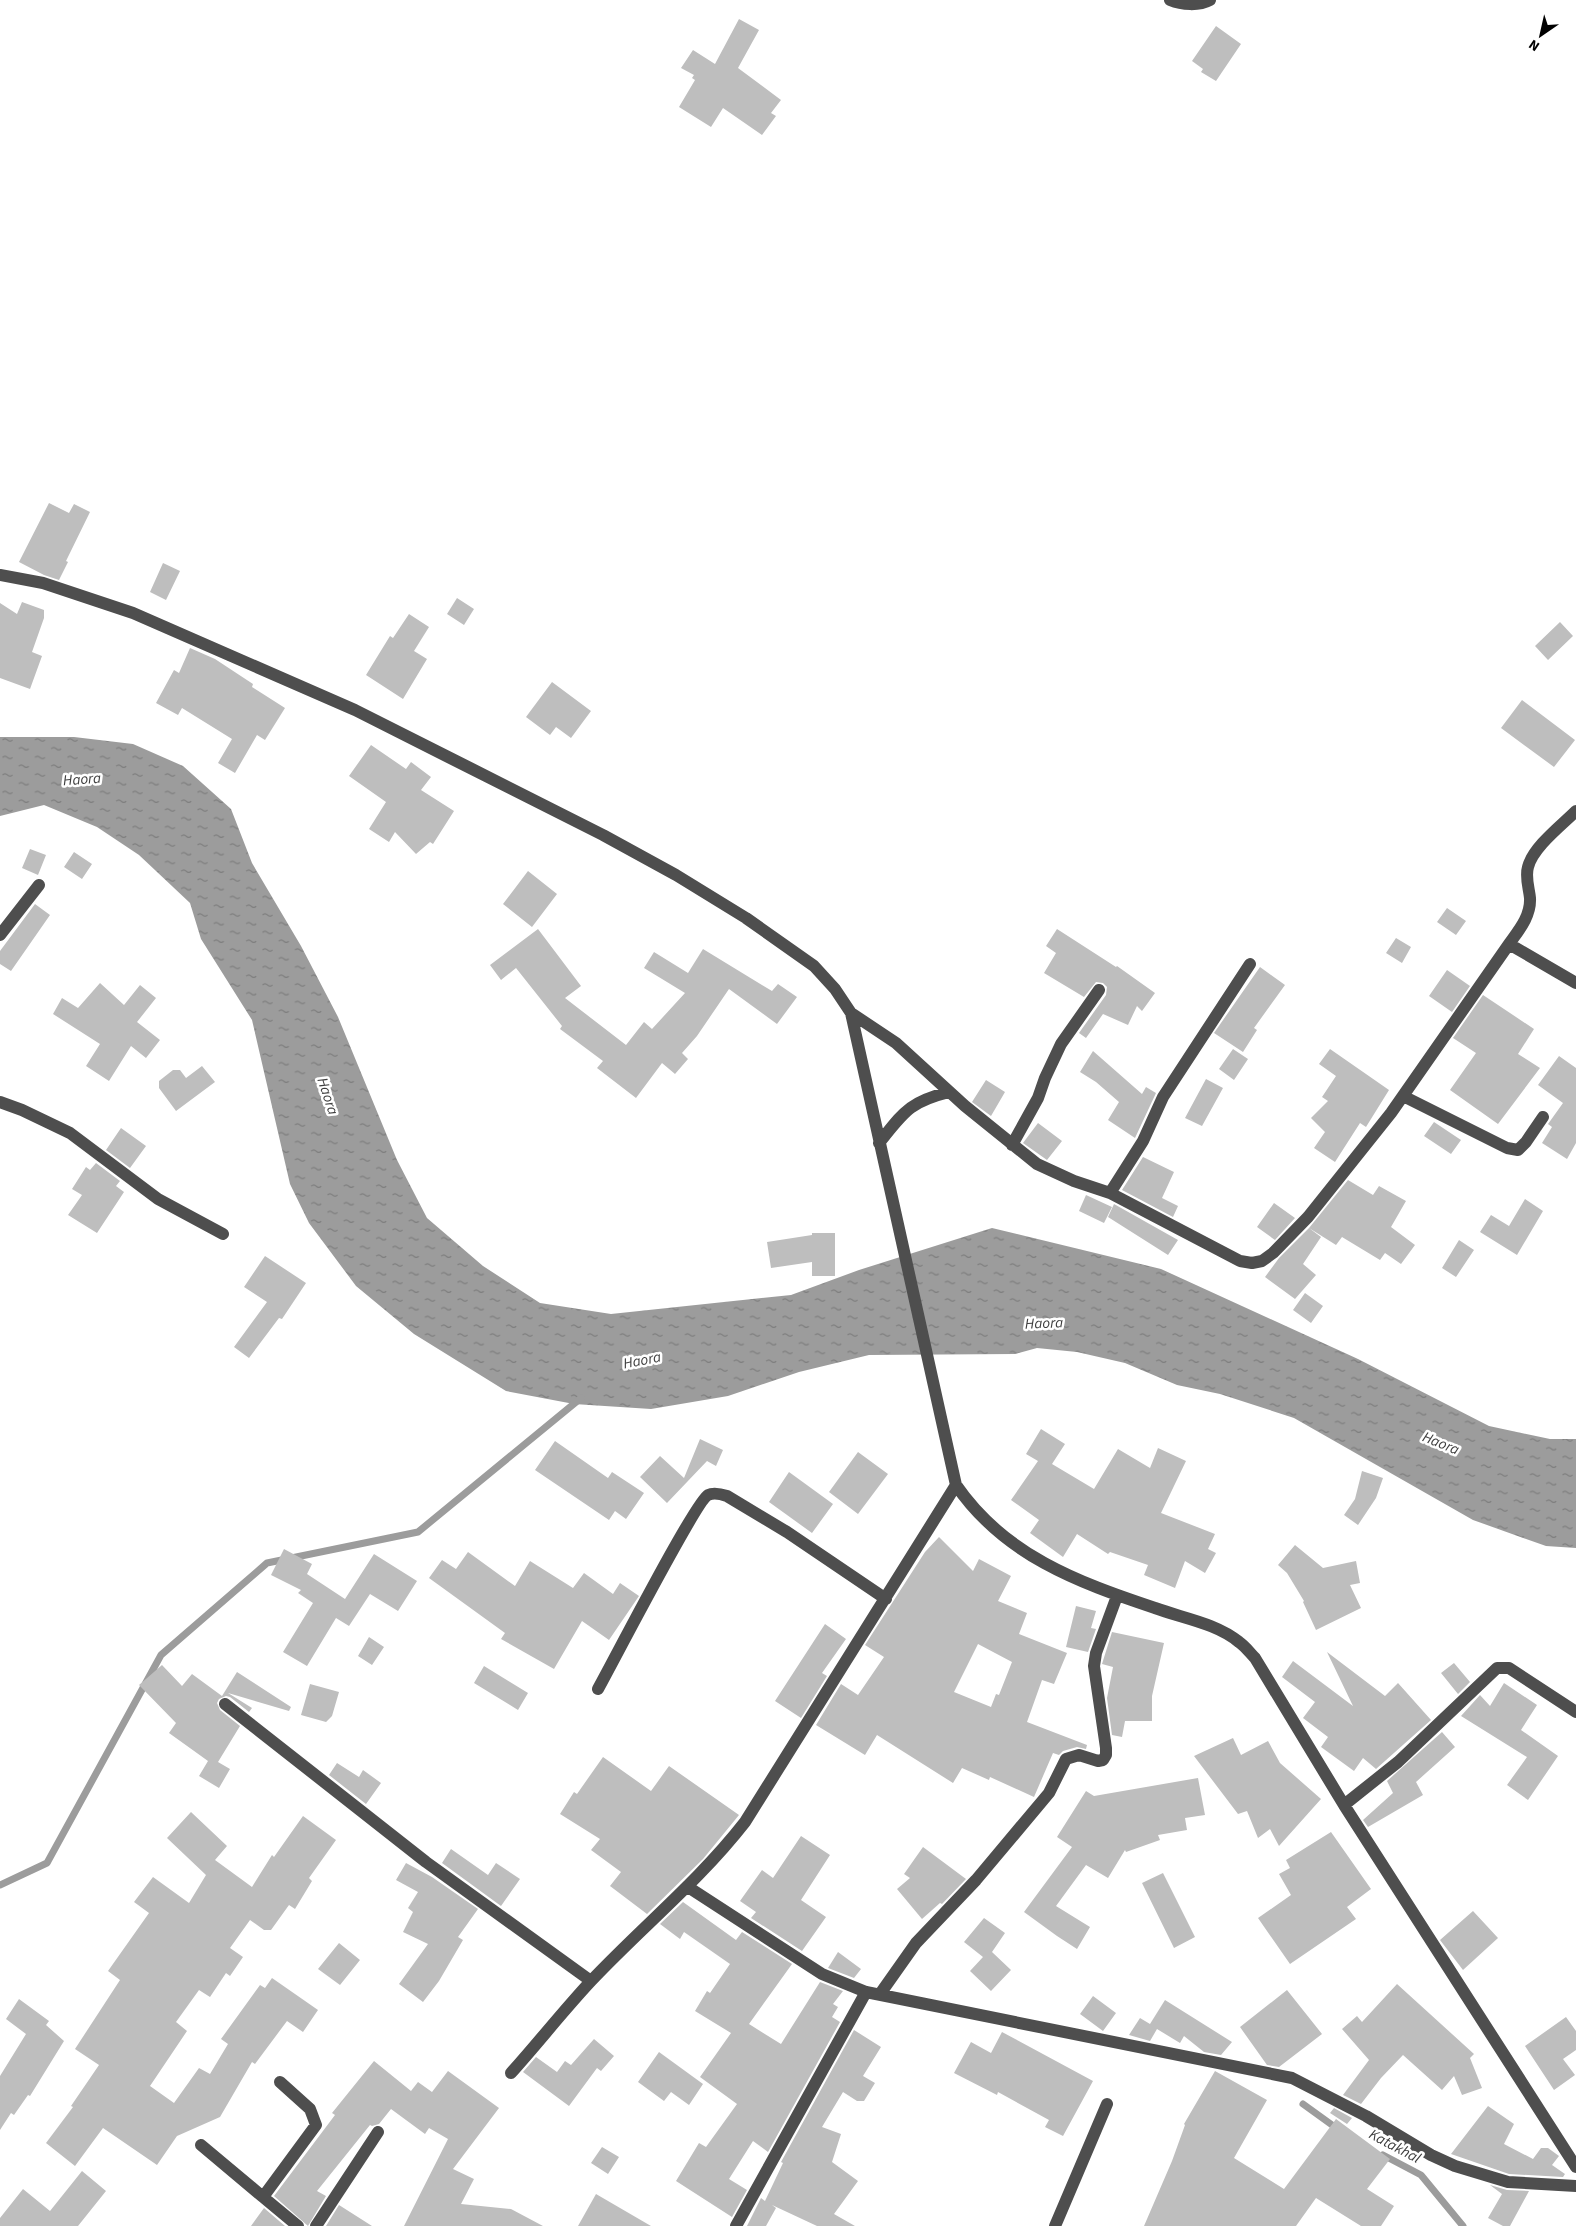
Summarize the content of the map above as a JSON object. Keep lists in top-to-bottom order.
{
  "water": ["Haora", "Katakhal"],
  "north": "bottom left"
}
